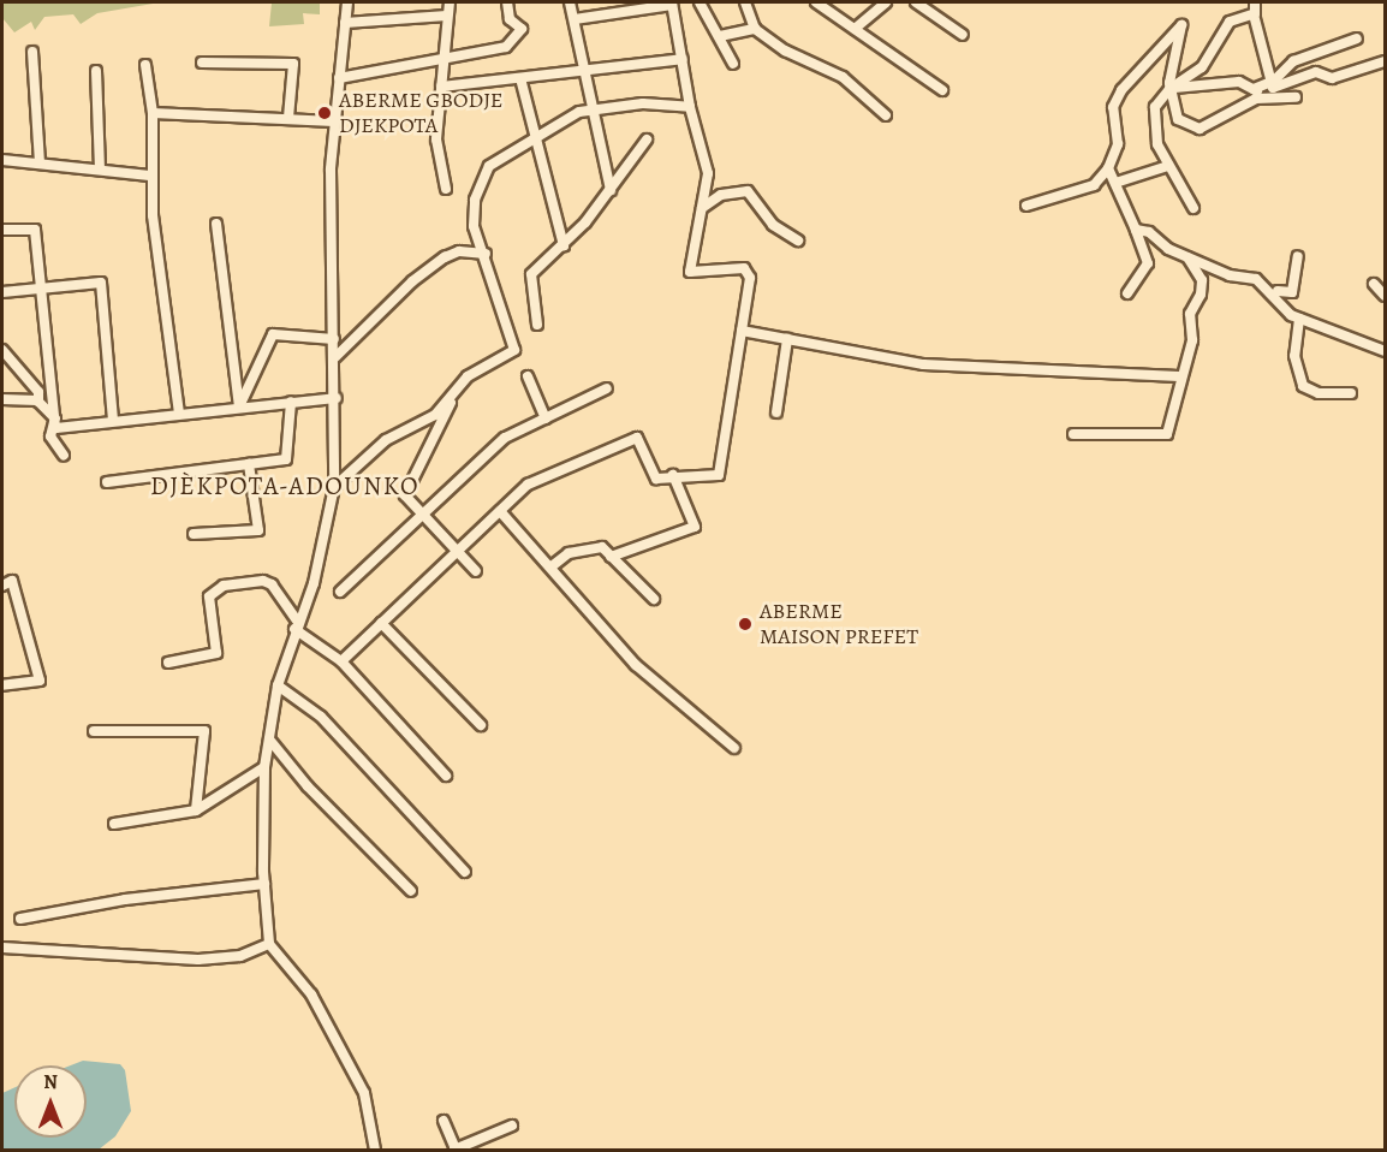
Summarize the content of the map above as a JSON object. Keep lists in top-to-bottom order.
{
  "districts": ["DJÈKPOTA-ADOUNKO"],
  "places": ["ABERME GBODJE DJEKPOTA", "ABERME MAISON PREFET"],
  "north": "top"
}
